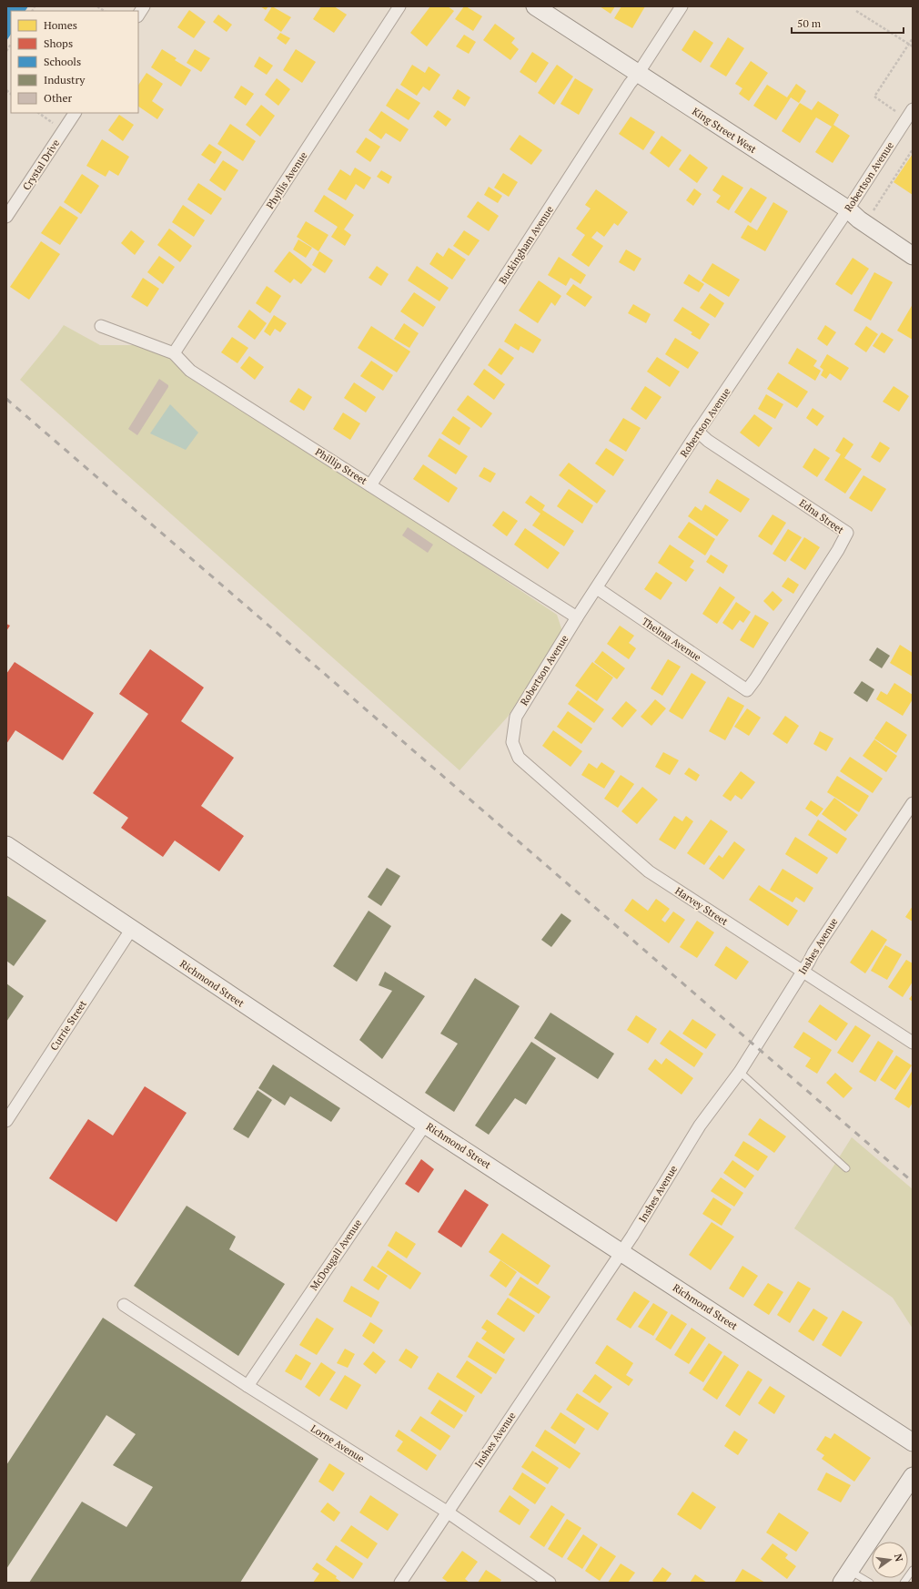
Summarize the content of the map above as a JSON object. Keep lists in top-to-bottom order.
{
  "streets": {
    "main road": ["King Street West", "Richmond Street"],
    "street": [
      "Crystal Drive",
      "Robertson Avenue",
      "Phyllis Avenue",
      "Buckingham Avenue",
      "Phillip Street",
      "Edna Street",
      "Thelma Avenue",
      "Harvey Street",
      "Inshes Avenue",
      "Currie Street",
      "McDougall Avenue",
      "Lorne Avenue"
    ]
  },
  "crossings": [
    ["King Street West", "Robertson Avenue"],
    ["King Street West", "Buckingham Avenue"],
    ["Robertson Avenue", "Phillip Street"],
    ["Robertson Avenue", "Edna Street"],
    ["Robertson Avenue", "Thelma Avenue"],
    ["Robertson Avenue", "Harvey Street"],
    ["Phyllis Avenue", "Phillip Street"],
    ["Buckingham Avenue", "Phillip Street"],
    ["Edna Street", "Thelma Avenue"],
    ["Harvey Street", "Inshes Avenue"],
    ["Inshes Avenue", "Richmond Street"],
    ["Inshes Avenue", "Lorne Avenue"],
    ["Richmond Street", "Currie Street"],
    ["Richmond Street", "McDougall Avenue"],
    ["McDougall Avenue", "Lorne Avenue"]
  ],
  "legend": [
    "Homes",
    "Shops",
    "Schools",
    "Industry",
    "Other"
  ],
  "scale_bar": "50 m",
  "north": "right"
}
